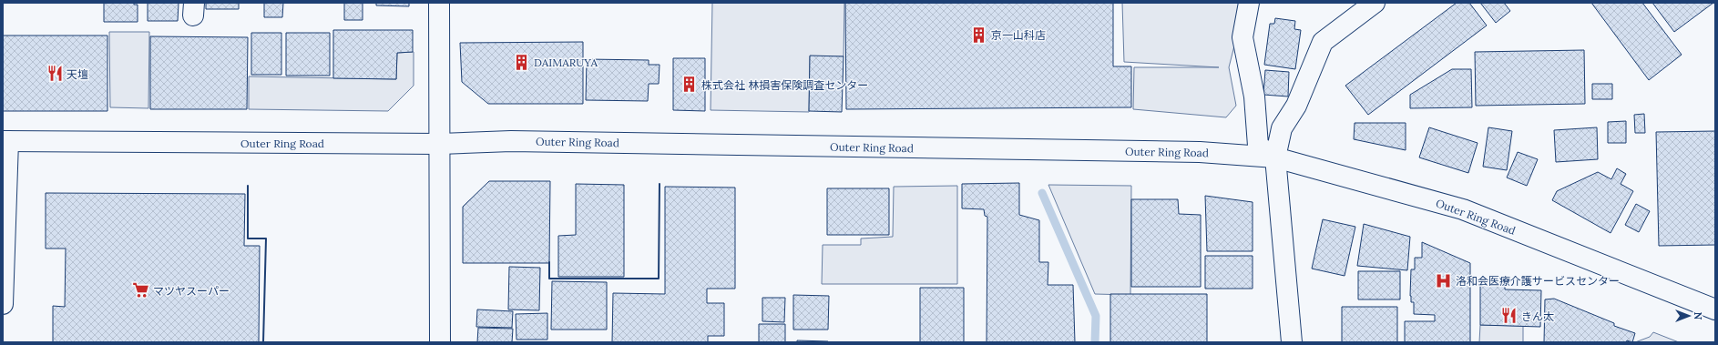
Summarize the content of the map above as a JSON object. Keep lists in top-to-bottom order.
{
  "streets": {
    "main road": ["Outer Ring Road"]
  },
  "places": {
    "building": ["京一山科店", "DAIMARUYA", "株式会社 林損害保険調査センター"],
    "restaurant": ["天壇", "きん太"],
    "hospital": ["洛和会医療介護サービスセンター"],
    "supermarket": ["マツヤスーパー"]
  },
  "north": "right"
}
